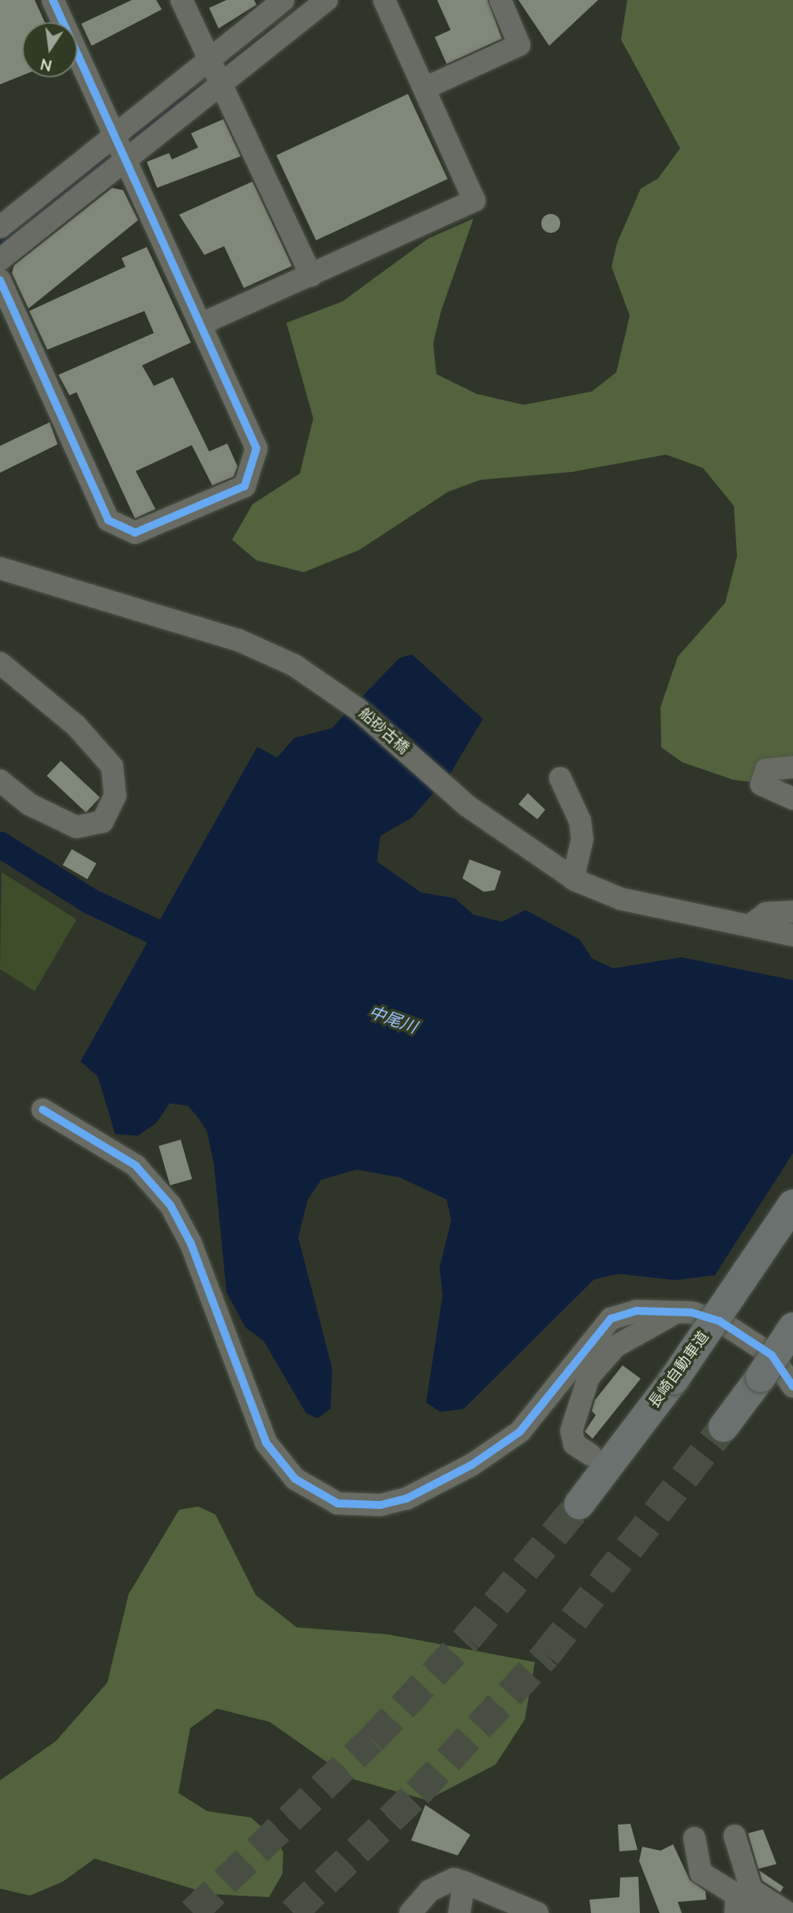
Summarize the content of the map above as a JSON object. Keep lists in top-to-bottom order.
{
  "streets": {
    "highway": ["長崎自動車道"],
    "street": ["船砂古橋"]
  },
  "water": ["中尾川"],
  "north": "bottom"
}
